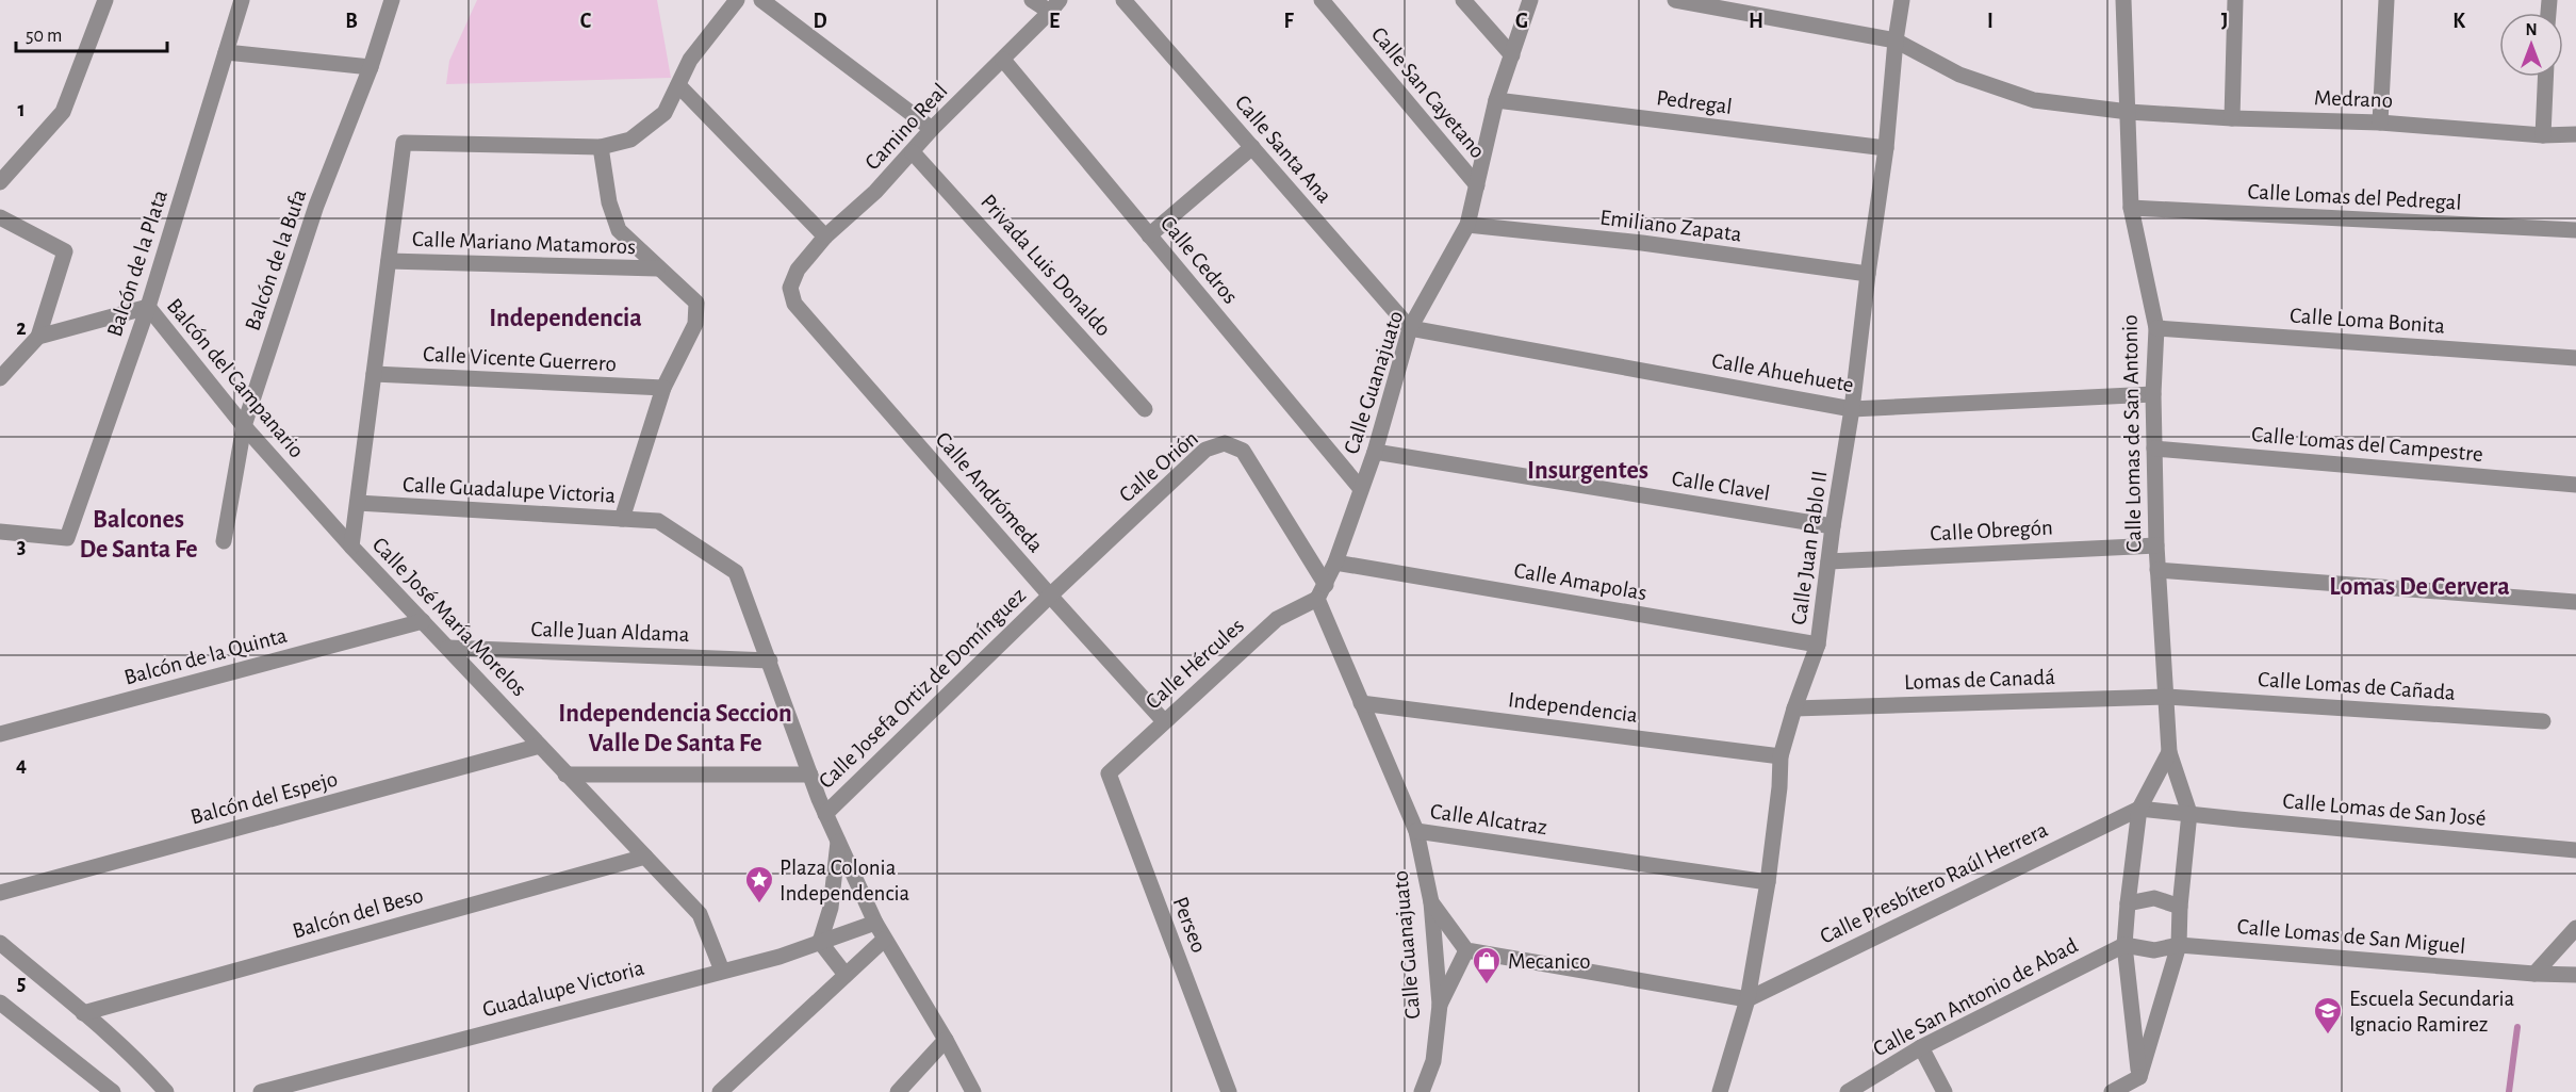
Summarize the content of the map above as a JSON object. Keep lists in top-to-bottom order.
{
  "streets": {
    "street": [
      "Calle San Cayetano",
      "Medrano",
      "Pedregal",
      "Camino Real",
      "Calle Santa Ana",
      "Calle Lomas del Pedregal",
      "Emiliano Zapata",
      "Calle Mariano Matamoros",
      "Balcón de la Bufa",
      "Calle Cedros",
      "Balcón de la Plata",
      "Privada Luis Donaldo",
      "Calle Loma Bonita",
      "Calle Vicente Guerrero",
      "Calle Ahuehuete",
      "Balcón del Campanario",
      "Calle Guanajuato",
      "Calle Lomas de San Antonio",
      "Calle Lomas del Campestre",
      "Calle Orión",
      "Calle Clavel",
      "Calle Guadalupe Victoria",
      "Calle Andrómeda",
      "Calle Obregón",
      "Calle Juan Pablo II",
      "Calle Amapolas",
      "Calle José María Morelos",
      "Calle Juan Aldama",
      "Balcón de la Quinta",
      "Calle Hércules",
      "Lomas de Canadá",
      "Calle Lomas de Cañada",
      "Calle Josefa Ortiz de Domínguez",
      "Independencia",
      "Balcón del Espejo",
      "Calle Lomas de San José",
      "Calle Alcatraz",
      "Calle Presbítero Raúl Herrera",
      "Balcón del Beso",
      "Perseo",
      "Calle Lomas de San Miguel",
      "Guadalupe Victoria",
      "Calle San Antonio de Abad"
    ]
  },
  "crossings": [
    ["Calle San Cayetano", "Calle Guanajuato"],
    ["Medrano", "Calle Lomas de San Antonio"],
    ["Medrano", "Calle Juan Pablo II"],
    ["Pedregal", "Calle Guanajuato"],
    ["Pedregal", "Calle Juan Pablo II"],
    ["Camino Real", "Calle Cedros"],
    ["Camino Real", "Privada Luis Donaldo"],
    ["Camino Real", "Calle Andrómeda"],
    ["Calle Santa Ana", "Calle Ahuehuete"],
    ["Calle Santa Ana", "Calle Guanajuato"],
    ["Calle Lomas del Pedregal", "Calle Lomas de San Antonio"],
    ["Emiliano Zapata", "Calle Guanajuato"],
    ["Emiliano Zapata", "Calle Juan Pablo II"],
    ["Calle Mariano Matamoros", "Calle José María Morelos"],
    ["Balcón de la Bufa", "Balcón del Campanario"],
    ["Calle Cedros", "Calle Guanajuato"],
    ["Balcón de la Plata", "Balcón del Campanario"],
    ["Calle Loma Bonita", "Calle Lomas de San Antonio"],
    ["Calle Vicente Guerrero", "Calle José María Morelos"],
    ["Calle Ahuehuete", "Calle Guanajuato"],
    ["Calle Ahuehuete", "Calle Lomas de San Antonio"],
    ["Calle Ahuehuete", "Calle Juan Pablo II"],
    ["Balcón del Campanario", "Calle José María Morelos"],
    ["Calle Guanajuato", "Calle Orión"],
    ["Calle Guanajuato", "Calle Clavel"],
    ["Calle Guanajuato", "Calle Amapolas"],
    ["Calle Guanajuato", "Calle Hércules"],
    ["Calle Guanajuato", "Calle Alcatraz"],
    ["Calle Lomas de San Antonio", "Calle Lomas del Campestre"],
    ["Calle Lomas de San Antonio", "Calle Obregón"],
    ["Calle Lomas de San Antonio", "Lomas de Canadá"],
    ["Calle Lomas de San Antonio", "Calle Lomas de Cañada"],
    ["Calle Lomas de San Antonio", "Calle Lomas de San José"],
    ["Calle Lomas de San Antonio", "Calle Lomas de San Miguel"],
    ["Calle Orión", "Calle Andrómeda"],
    ["Calle Orión", "Calle Hércules"],
    ["Calle Orión", "Calle Josefa Ortiz de Domínguez"],
    ["Calle Orión", "Calle Alcatraz"],
    ["Calle Clavel", "Calle Juan Pablo II"],
    ["Calle Guadalupe Victoria", "Calle José María Morelos"],
    ["Calle Guadalupe Victoria", "Calle Juan Aldama"],
    ["Calle Andrómeda", "Calle Hércules"],
    ["Calle Andrómeda", "Calle Josefa Ortiz de Domínguez"],
    ["Calle Obregón", "Calle Juan Pablo II"],
    ["Calle Juan Pablo II", "Calle Amapolas"],
    ["Calle Juan Pablo II", "Lomas de Canadá"],
    ["Calle Juan Pablo II", "Independencia"],
    ["Calle Juan Pablo II", "Calle Alcatraz"],
    ["Calle Juan Pablo II", "Calle Presbítero Raúl Herrera"],
    ["Calle José María Morelos", "Calle Juan Aldama"],
    ["Calle José María Morelos", "Balcón de la Quinta"],
    ["Calle José María Morelos", "Balcón del Espejo"],
    ["Calle José María Morelos", "Balcón del Beso"],
    ["Calle José María Morelos", "Guadalupe Victoria"],
    ["Calle Hércules", "Calle Alcatraz"],
    ["Calle Hércules", "Perseo"],
    ["Lomas de Canadá", "Calle Lomas de Cañada"],
    ["Independencia", "Calle Alcatraz"],
    ["Calle Lomas de San José", "Calle Presbítero Raúl Herrera"],
    ["Calle Lomas de San Miguel", "Calle San Antonio de Abad"]
  ],
  "districts": [
    "Independencia",
    "Insurgentes",
    "Balcones De Santa Fe",
    "Lomas De Cervera",
    "Independencia Seccion Valle De Santa Fe"
  ],
  "places": {
    "place": ["Plaza Colonia Independencia"],
    "shop": ["Mecanico"],
    "school or university": ["Escuela Secundaria Ignacio Ramirez"]
  },
  "scale_bar": "50 m",
  "north": "top",
  "grid": {
    "columns": [
      "B",
      "C",
      "D",
      "E",
      "F",
      "G",
      "H",
      "I",
      "J",
      "K"
    ],
    "rows": [
      "1",
      "2",
      "3",
      "4",
      "5"
    ]
  }
}
